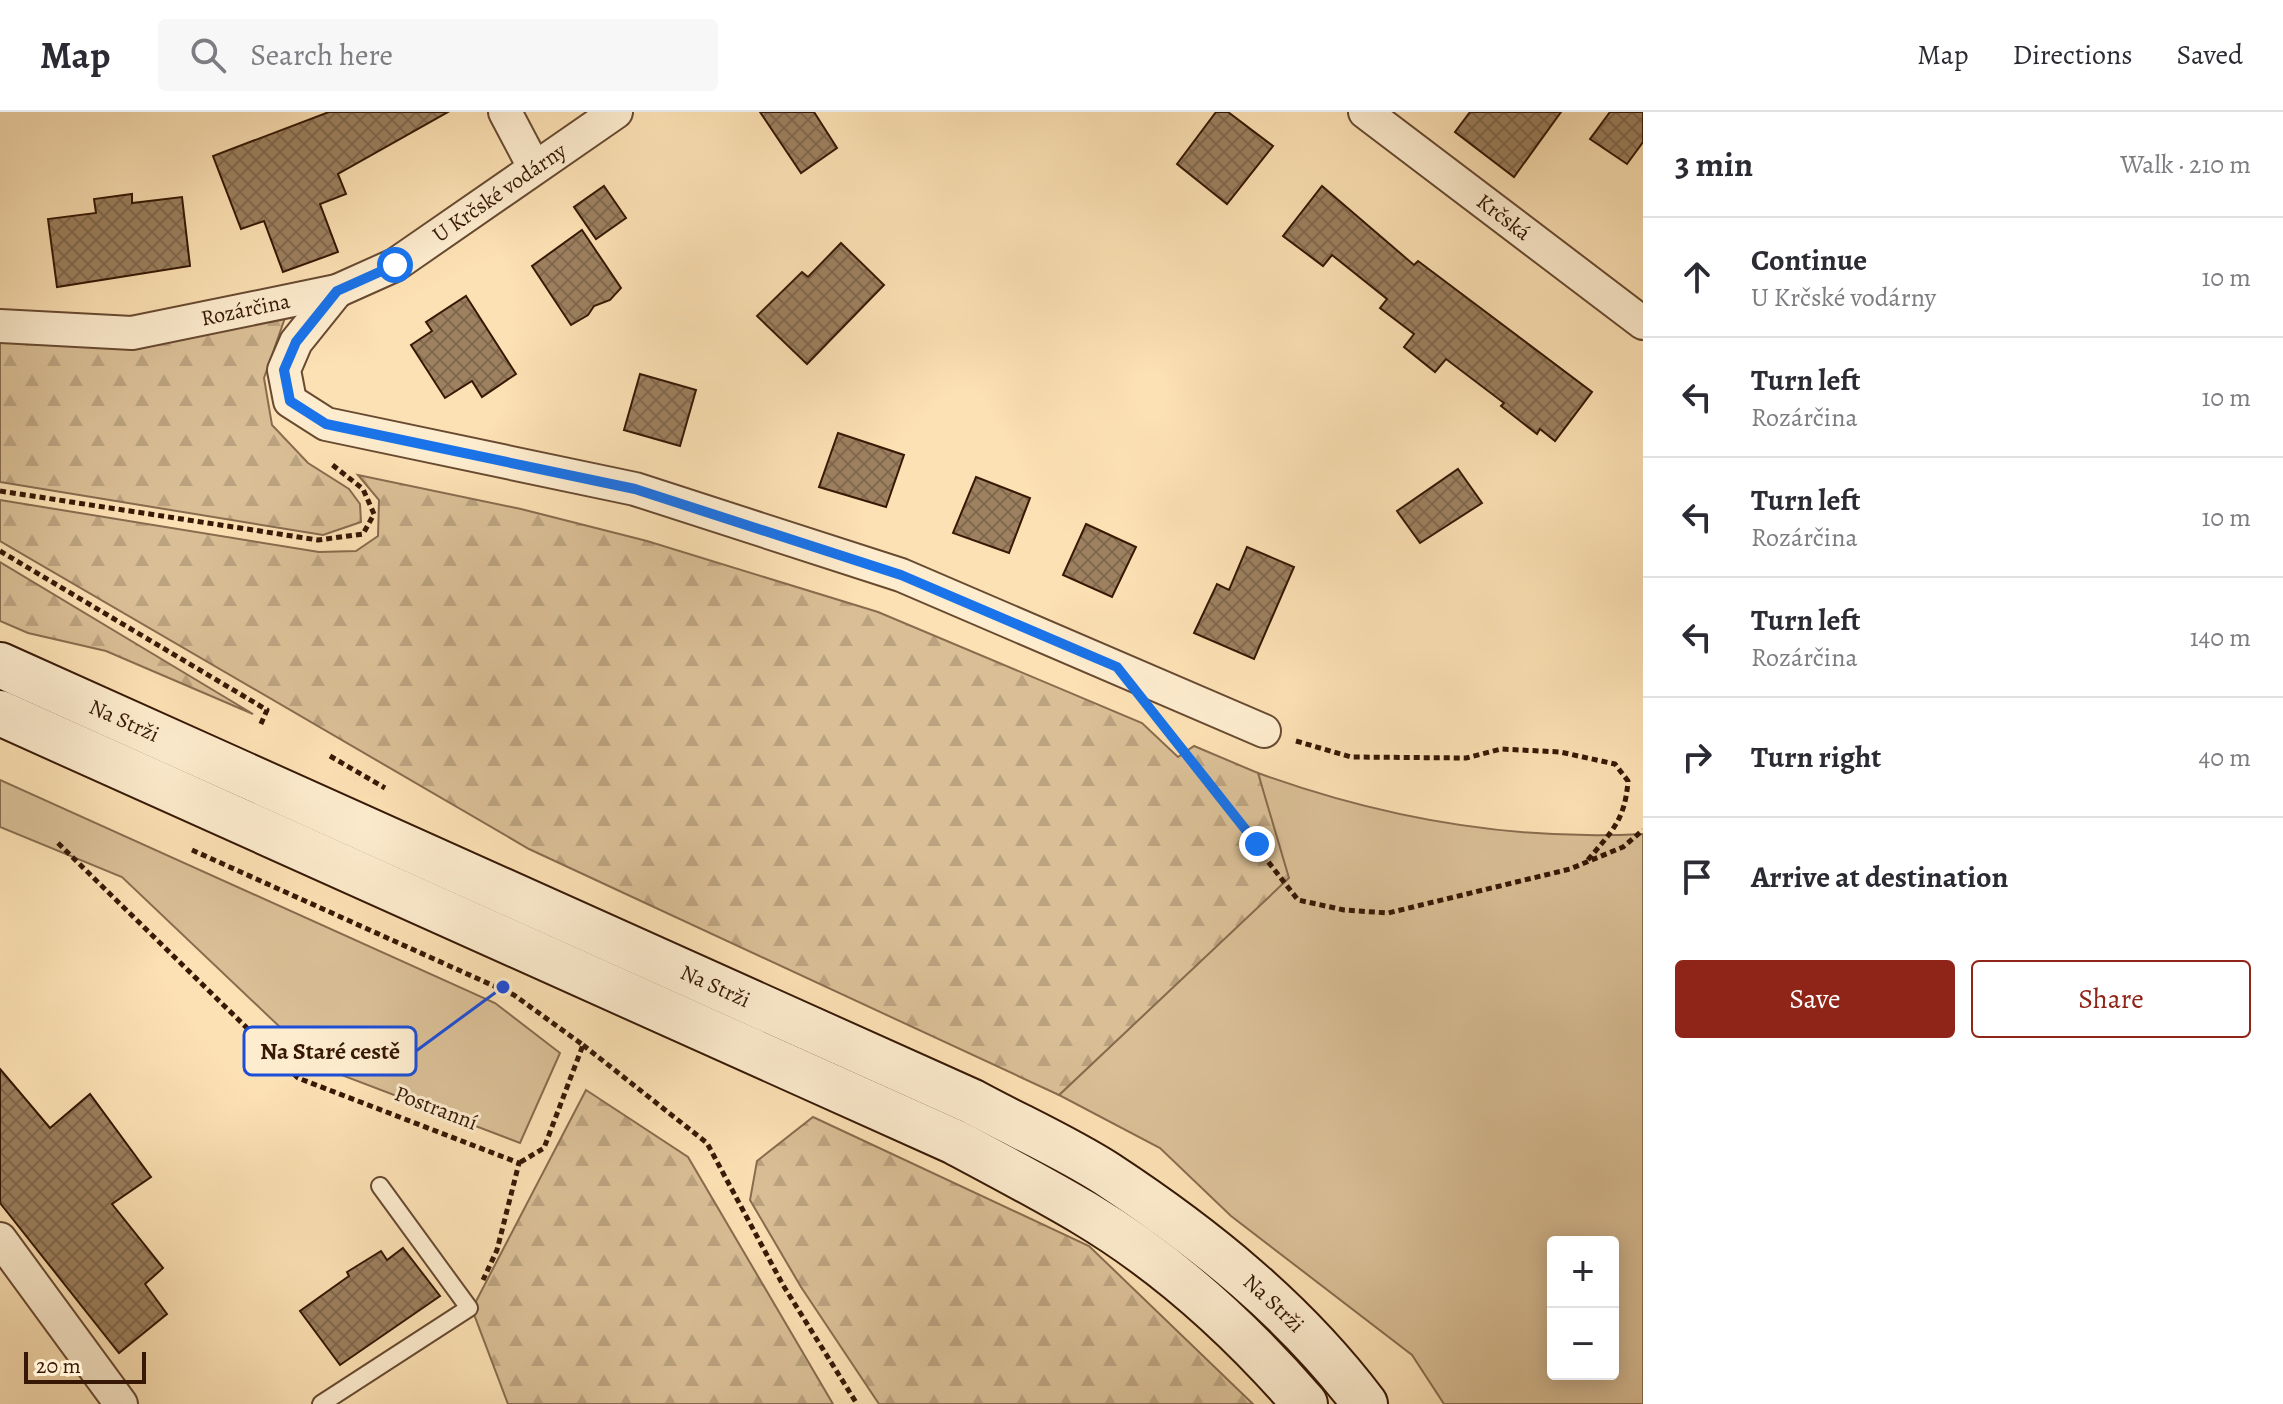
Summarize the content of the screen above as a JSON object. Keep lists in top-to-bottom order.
{
  "streets": {
    "street": [
      "U Krčské vodárny",
      "Krčská",
      "Rozárčina",
      "Na Strži"
    ],
    "path": ["Postranní"]
  },
  "crossings": [
    ["U Krčské vodárny", "Rozárčina"]
  ],
  "places": ["Na Staré cestě"],
  "scale_bar": "20 m",
  "page": {
    "header": "Map",
    "search": "Search here",
    "nav": ["Map", "Directions", "Saved"],
    "heading": ["3 min", "Walk · 210 m"],
    "list": [
      ["Continue", "U Krčské vodárny", "10 m"],
      ["Turn left", "Rozárčina", "10 m"],
      ["Turn left", "Rozárčina", "10 m"],
      ["Turn left", "Rozárčina", "140 m"],
      ["Turn right", "40 m"],
      "Arrive at destination"
    ],
    "buttons": ["Save", "Share"],
    "map_buttons": ["+", "−"],
    "scale": "20 m"
  }
}
